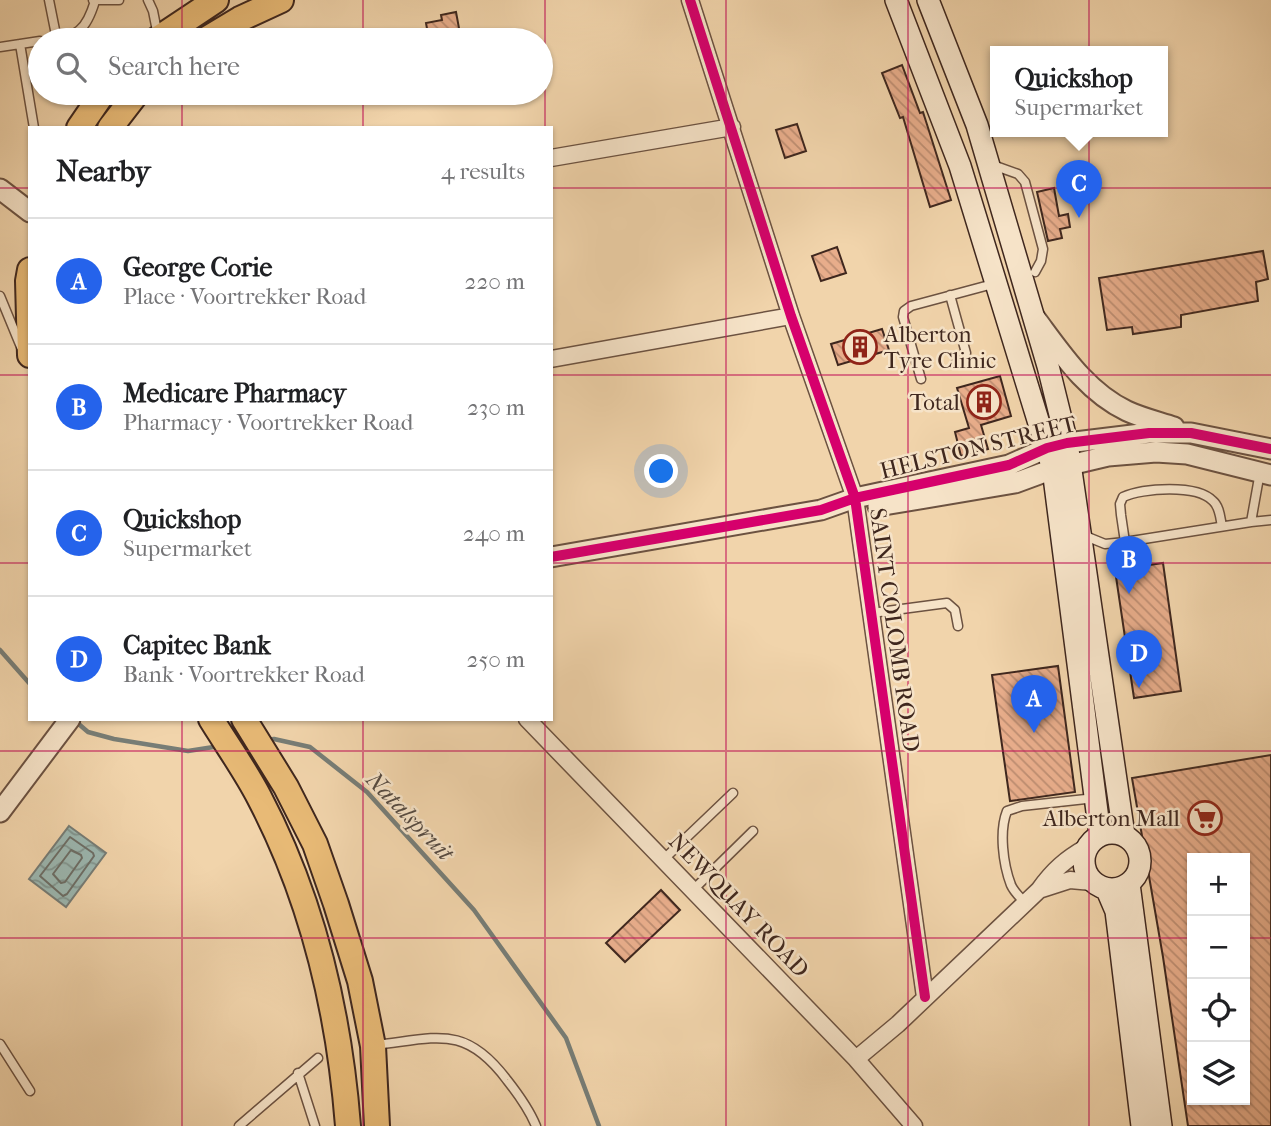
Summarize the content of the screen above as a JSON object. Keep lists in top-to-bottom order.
{
  "streets": {
    "street": ["HELSTON STREET", "SAINT COLOMB ROAD", "NEWQUAY ROAD"]
  },
  "crossings": [
    ["HELSTON STREET", "SAINT COLOMB ROAD"]
  ],
  "water": ["Natalspruit"],
  "places": {
    "building": ["Alberton Tyre Clinic", "Total"],
    "supermarket": ["Alberton Mall"]
  },
  "page": {
    "search": "Search here",
    "popup": ["Quickshop", "Supermarket"],
    "heading": ["Nearby", "4 results"],
    "pins": [
      "C",
      "B",
      "D",
      "A"
    ],
    "list": [
      {
        "mark": "A",
        "name": "George Corie",
        "note": "Place · Voortrekker Road",
        "value": "220 m"
      },
      {
        "mark": "B",
        "name": "Medicare Pharmacy",
        "note": "Pharmacy · Voortrekker Road",
        "value": "230 m"
      },
      {
        "mark": "C",
        "name": "Quickshop",
        "note": "Supermarket",
        "value": "240 m"
      },
      {
        "mark": "D",
        "name": "Capitec Bank",
        "note": "Bank · Voortrekker Road",
        "value": "250 m"
      }
    ],
    "map_buttons": ["+", "−"]
  }
}
